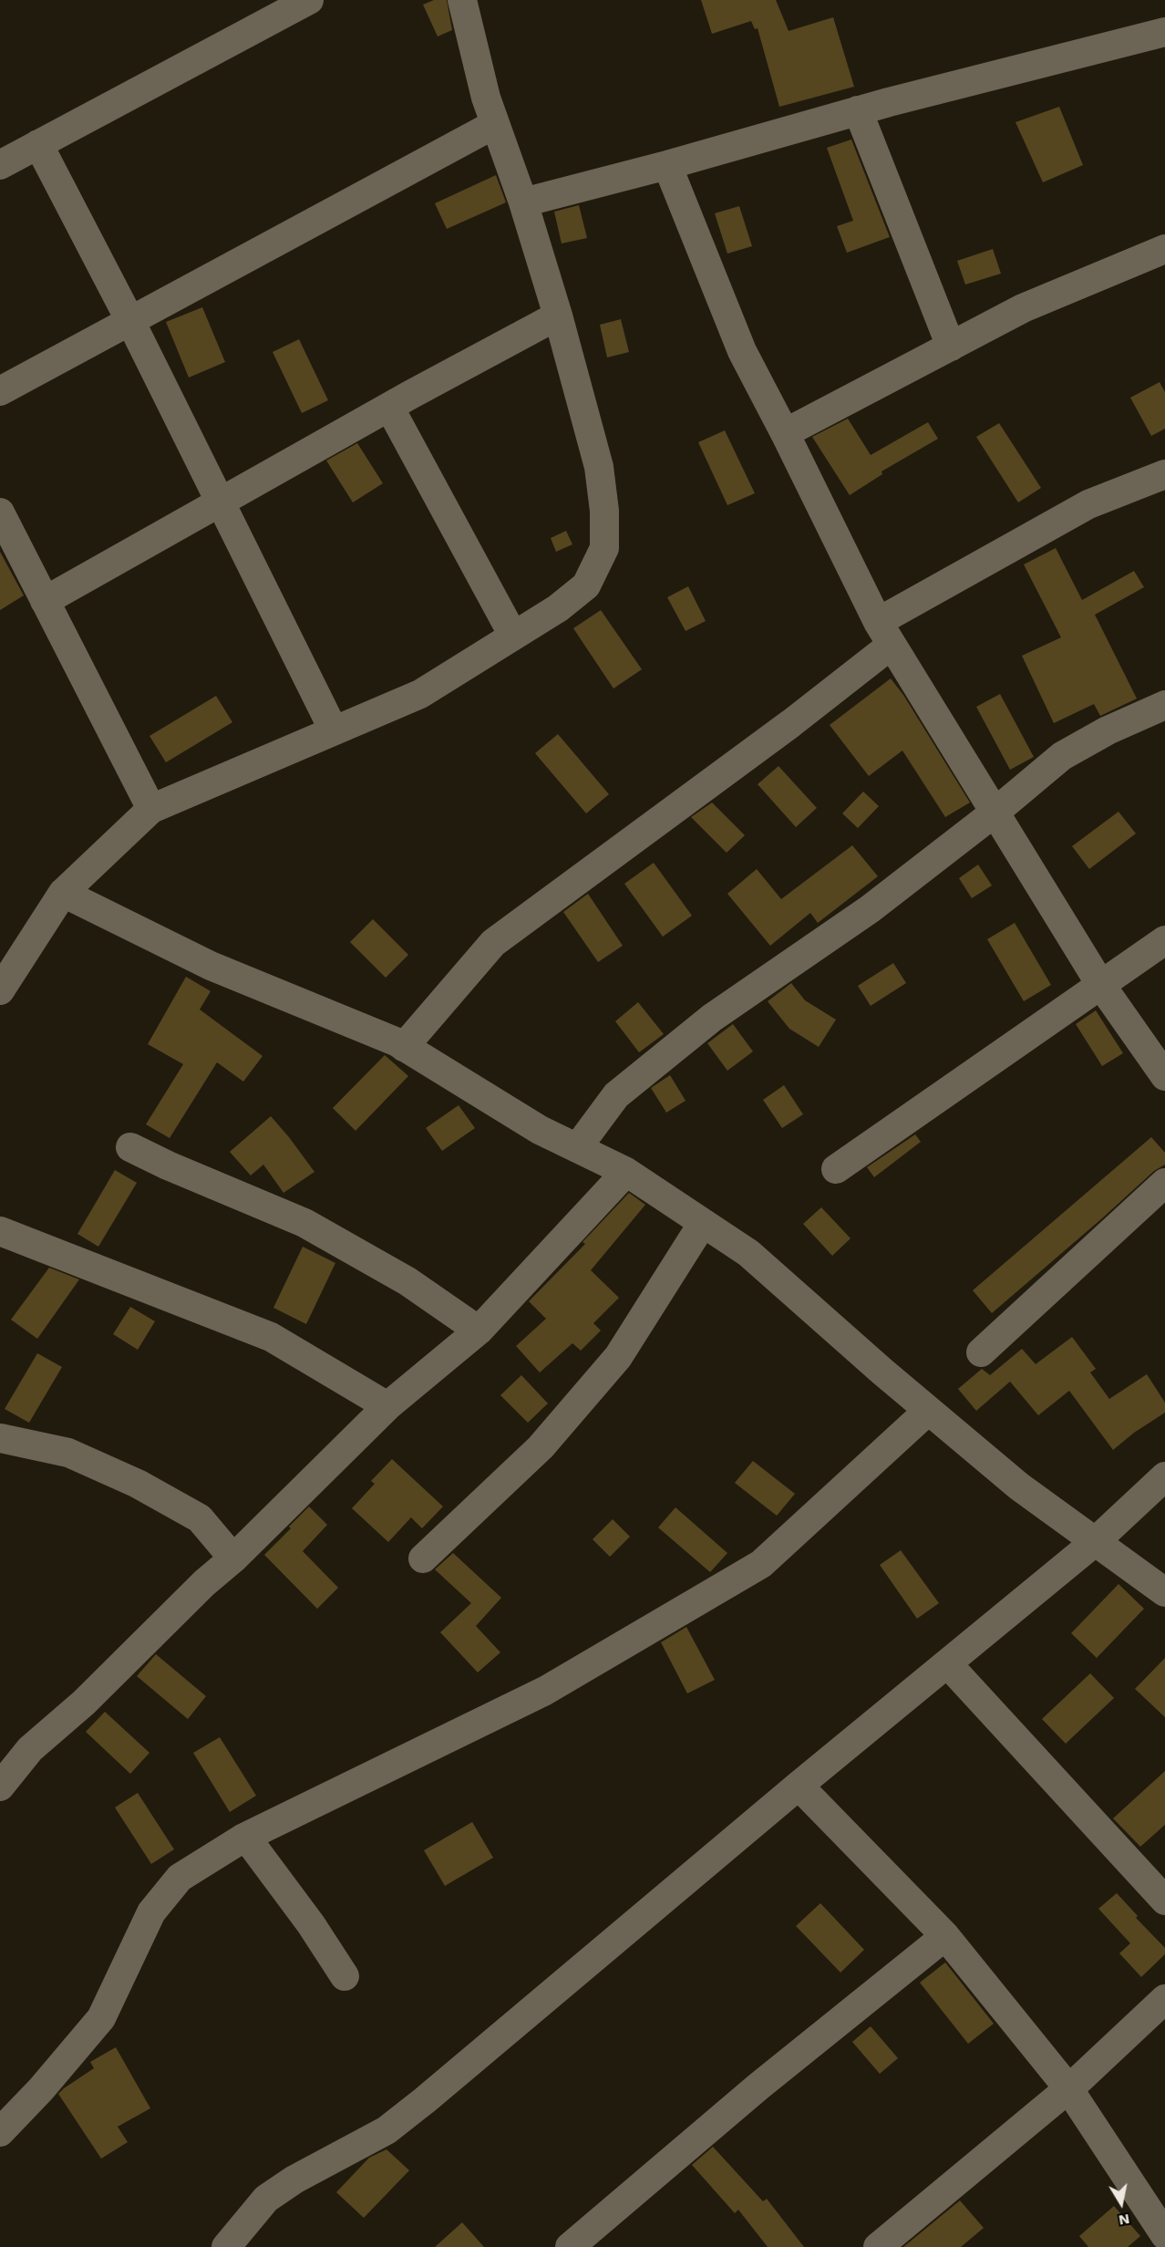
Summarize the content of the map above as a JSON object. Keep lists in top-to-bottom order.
{
  "north": "bottom"
}
